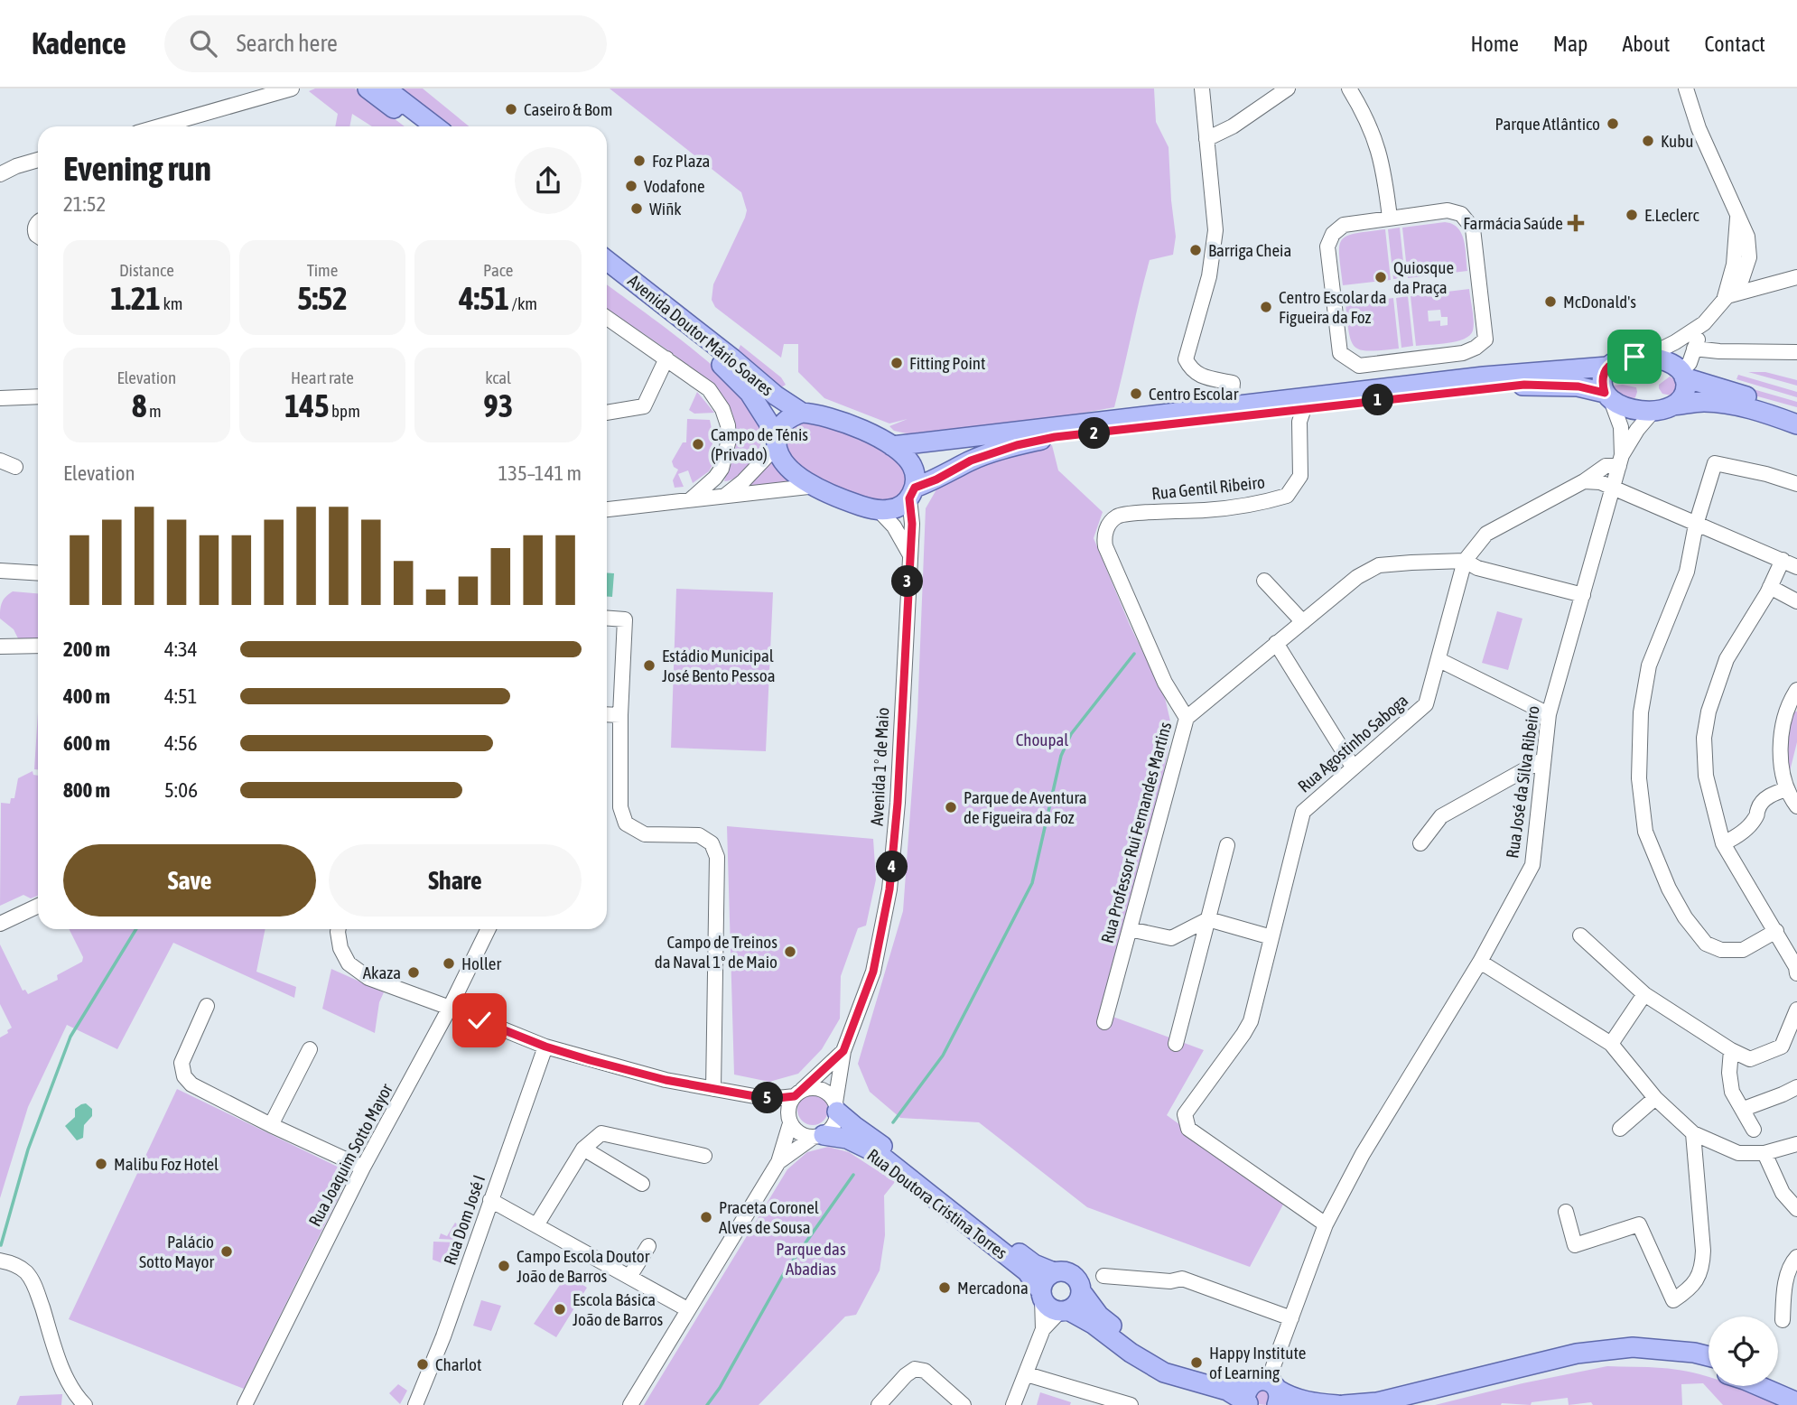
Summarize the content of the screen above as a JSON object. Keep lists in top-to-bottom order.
{
  "streets": {
    "main road": ["Avenida Doutor Mário Soares", "Rua Doutora Cristina Torres"],
    "street": [
      "Rua Gentil Ribeiro",
      "Rua Agostinho Saboga",
      "Avenida 1º de Maio",
      "Rua José da Silva Ribeiro",
      "Rua Professor Rui Fernandes Martins",
      "Rua Joaquim Sotto Mayor",
      "Rua Dom José I"
    ]
  },
  "crossings": [
    ["Rua Gentil Ribeiro", "Rua Professor Rui Fernandes Martins"],
    ["Rua Agostinho Saboga", "Rua José da Silva Ribeiro"],
    ["Rua Agostinho Saboga", "Rua Professor Rui Fernandes Martins"]
  ],
  "parks": ["Choupal", "Parque das Abadias"],
  "places": {
    "other": [
      "Caseiro & Bom",
      "Parque Atlântico",
      "Kubu",
      "Foz Plaza",
      "Vodafone",
      "Wiñk",
      "E.Leclerc",
      "Barriga Cheia",
      "Quiosque da Praça",
      "McDonald's",
      "Centro Escolar da Figueira da Foz",
      "Fitting Point",
      "Centro Escolar",
      "Campo de Ténis (Privado)",
      "Estádio Municipal José Bento Pessoa",
      "Parque de Aventura de Figueira da Foz",
      "Campo de Treinos da Naval 1º de Maio",
      "Holler",
      "Akaza",
      "Malibu Foz Hotel",
      "Praceta Coronel Alves de Sousa",
      "Palácio Sotto Mayor",
      "Campo Escola Doutor João de Barros",
      "Mercadona",
      "Escola Básica João de Barros",
      "Happy Institute of Learning",
      "Charlot"
    ],
    "health": ["Farmácia Saúde"]
  },
  "page": {
    "header": "Kadence",
    "search": "Search here",
    "nav": [
      "Home",
      "Map",
      "About",
      "Contact"
    ],
    "heading": ["Evening run", "21:52"],
    "stats": [
      ["Distance", "1.21 km"],
      ["Time", "5:52"],
      ["Pace", "4:51 /km"],
      ["Elevation", "8 m"],
      ["Heart rate", "145 bpm"],
      ["kcal", "93"]
    ],
    "pins": [
      "1",
      "2",
      "3",
      "4",
      "5"
    ],
    "chart": ["Elevation", "135–141 m"],
    "list": [
      {
        "name": "200 m",
        "note": "4:34"
      },
      {
        "name": "400 m",
        "note": "4:51"
      },
      {
        "name": "600 m",
        "note": "4:56"
      },
      {
        "name": "800 m",
        "note": "5:06"
      }
    ],
    "buttons": ["Save", "Share"]
  }
}
